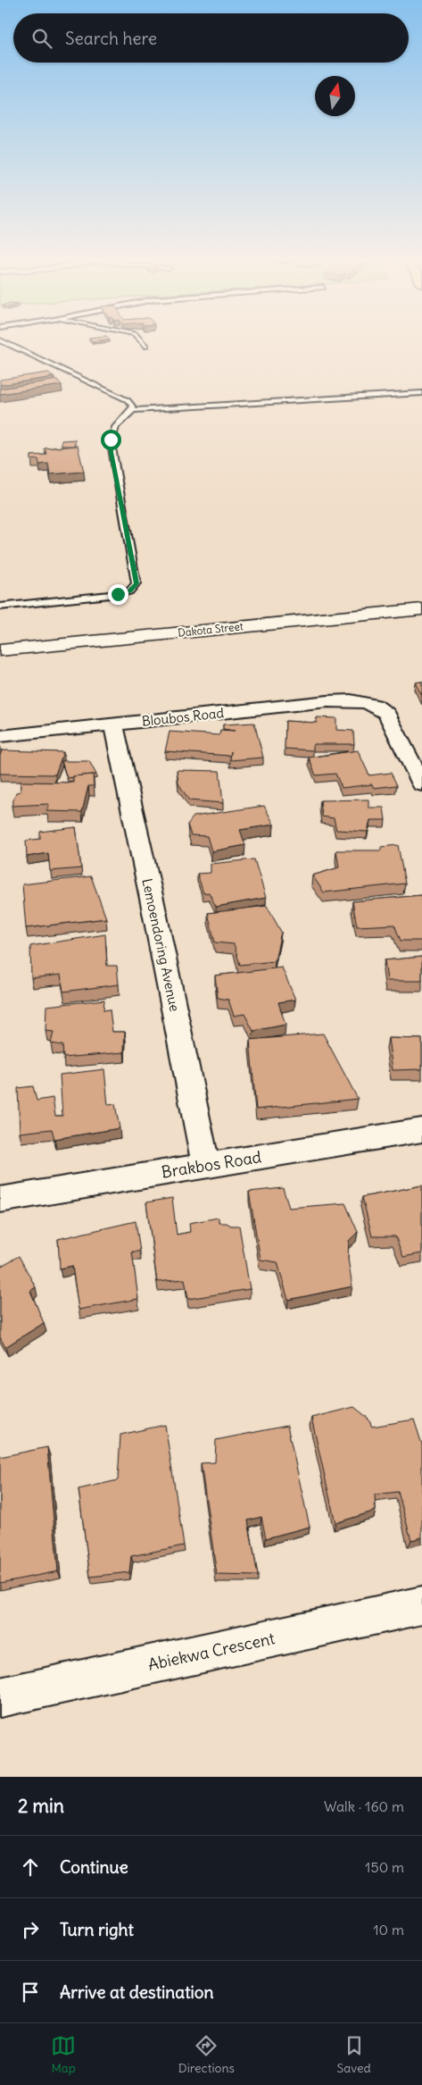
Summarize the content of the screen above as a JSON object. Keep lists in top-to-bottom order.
{
  "streets": {
    "street": [
      "Dakota Street",
      "Bloubos Road",
      "Lemoendoring Avenue",
      "Brakbos Road",
      "Abiekwa Crescent"
    ]
  },
  "crossings": [
    ["Bloubos Road", "Lemoendoring Avenue"],
    ["Lemoendoring Avenue", "Brakbos Road"]
  ],
  "north": "top",
  "page": {
    "search": "Search here",
    "heading": ["2 min", "Walk · 160 m"],
    "list": [
      ["Continue", "150 m"],
      ["Turn right", "10 m"],
      "Arrive at destination"
    ],
    "nav": ["Map", "Directions", "Saved"]
  }
}
